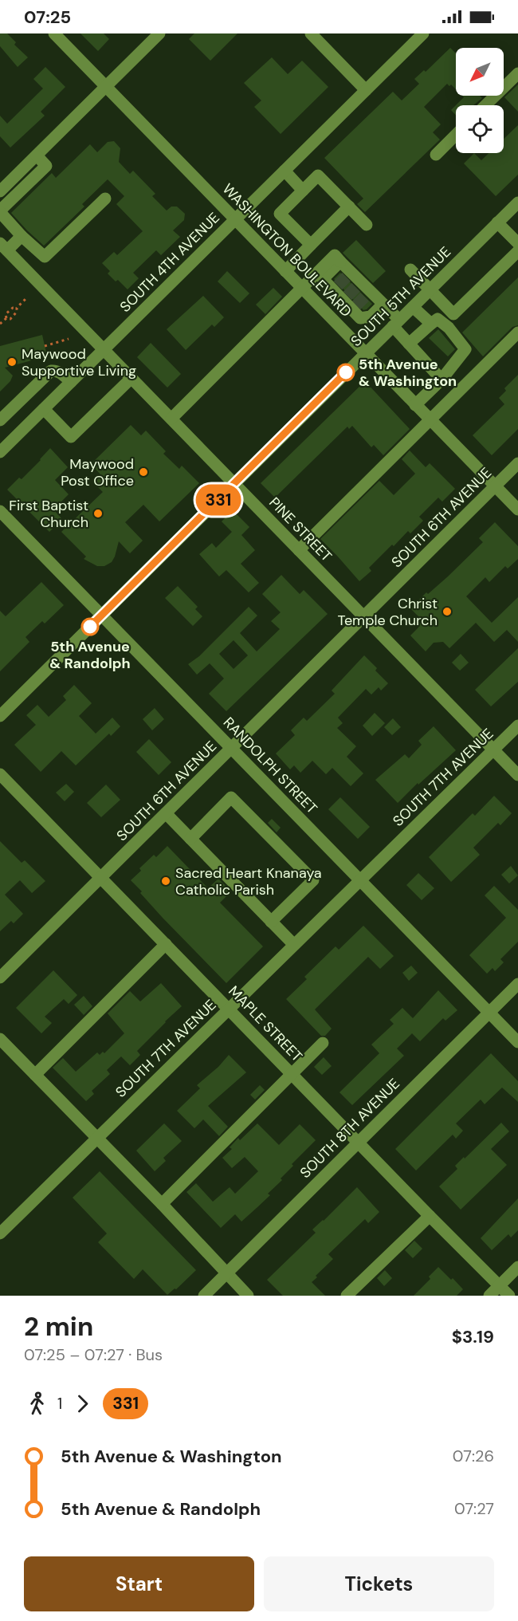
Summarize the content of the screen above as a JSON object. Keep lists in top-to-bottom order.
{
  "streets": {
    "street": [
      "WASHINGTON BOULEVARD",
      "SOUTH 4TH AVENUE",
      "SOUTH 5TH AVENUE",
      "SOUTH 6TH AVENUE",
      "PINE STREET",
      "RANDOLPH STREET",
      "SOUTH 7TH AVENUE",
      "MAPLE STREET",
      "SOUTH 8TH AVENUE"
    ]
  },
  "crossings": [
    ["WASHINGTON BOULEVARD", "SOUTH 4TH AVENUE"],
    ["WASHINGTON BOULEVARD", "SOUTH 5TH AVENUE"],
    ["WASHINGTON BOULEVARD", "SOUTH 6TH AVENUE"],
    ["SOUTH 4TH AVENUE", "PINE STREET"],
    ["SOUTH 5TH AVENUE", "PINE STREET"],
    ["SOUTH 5TH AVENUE", "RANDOLPH STREET"],
    ["SOUTH 6TH AVENUE", "PINE STREET"],
    ["SOUTH 6TH AVENUE", "RANDOLPH STREET"],
    ["SOUTH 6TH AVENUE", "MAPLE STREET"],
    ["PINE STREET", "SOUTH 7TH AVENUE"],
    ["RANDOLPH STREET", "SOUTH 7TH AVENUE"],
    ["RANDOLPH STREET", "SOUTH 8TH AVENUE"],
    ["SOUTH 7TH AVENUE", "MAPLE STREET"],
    ["MAPLE STREET", "SOUTH 8TH AVENUE"]
  ],
  "places": [
    "Maywood Supportive Living",
    "5th Avenue & Washington",
    "Maywood Post Office",
    "First Baptist Church",
    "Christ Temple Church",
    "5th Avenue & Randolph",
    "Sacred Heart Knanaya Catholic Parish"
  ],
  "lines": ["bus line 331"],
  "north": "bottom left",
  "page": {
    "status": "07:25",
    "on_map": "331",
    "heading": ["2 min", "07:25 – 07:27 · Bus", "$3.19"],
    "legs": ["1", "331"],
    "list": [
      {
        "name": "5th Avenue & Washington",
        "value": "07:26"
      },
      {
        "name": "5th Avenue & Randolph",
        "value": "07:27"
      }
    ],
    "buttons": ["Start", "Tickets"]
  }
}
